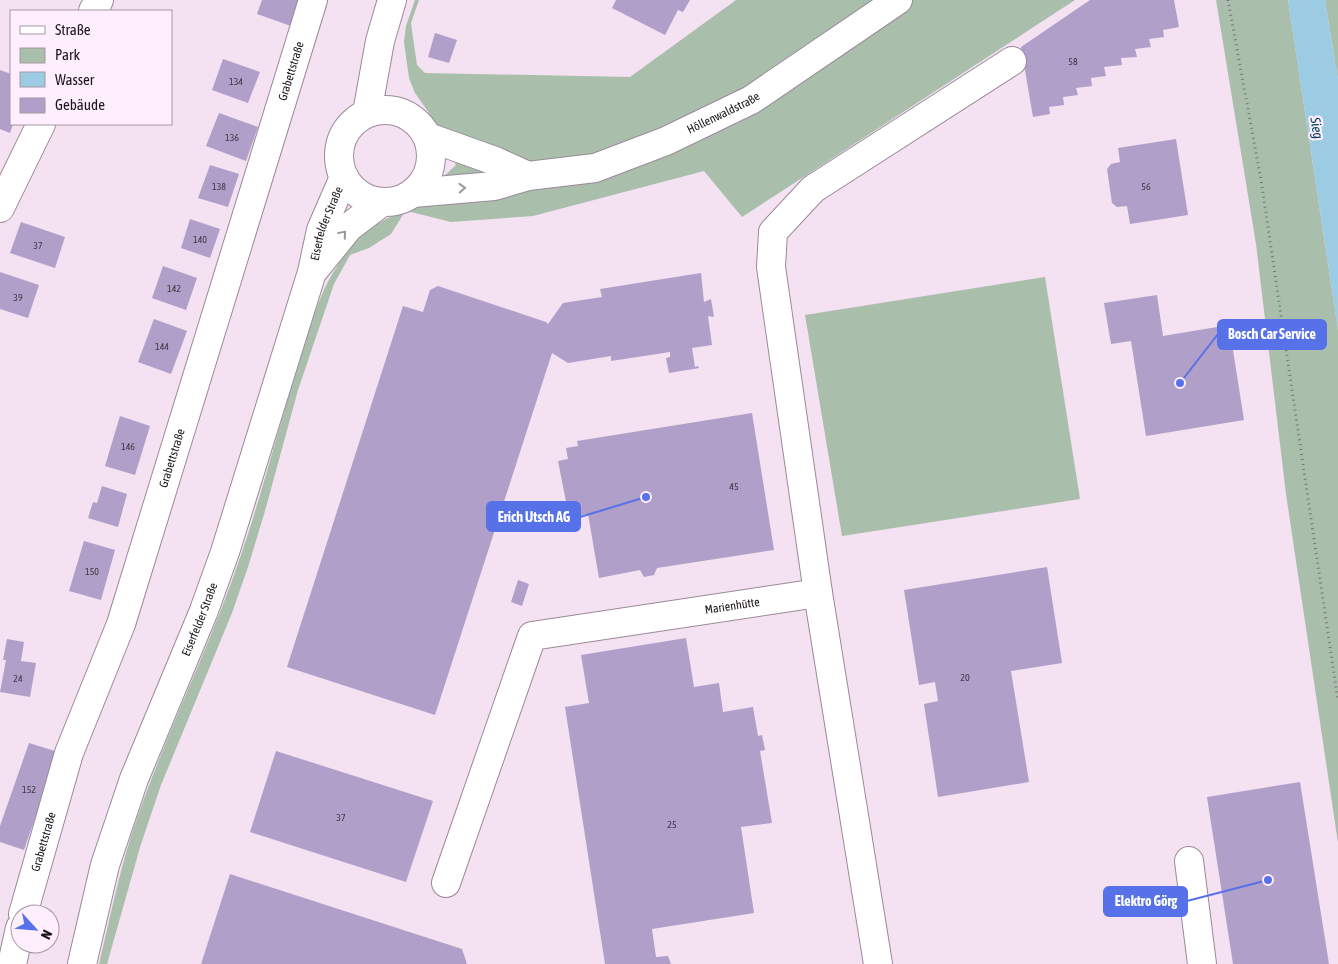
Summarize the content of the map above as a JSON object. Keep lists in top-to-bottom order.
{
  "streets": {
    "street": [
      "Grabettstraße",
      "Höllenwaldstraße",
      "Eiserfelder Straße",
      "Marienhütte"
    ]
  },
  "crossings": [
    ["Höllenwaldstraße", "Eiserfelder Straße"]
  ],
  "water": ["Sieg"],
  "places": ["Bosch Car Service", "Erich Utsch AG", "Elektro Görg"],
  "house_numbers": [
    "58",
    "134",
    "136",
    "138",
    "56",
    "140",
    "37",
    "142",
    "39",
    "144",
    "146",
    "45",
    "150",
    "20",
    "24",
    "152",
    "37",
    "25"
  ],
  "legend": [
    "Straße",
    "Park",
    "Wasser",
    "Gebäude"
  ],
  "north": "bottom right"
}
